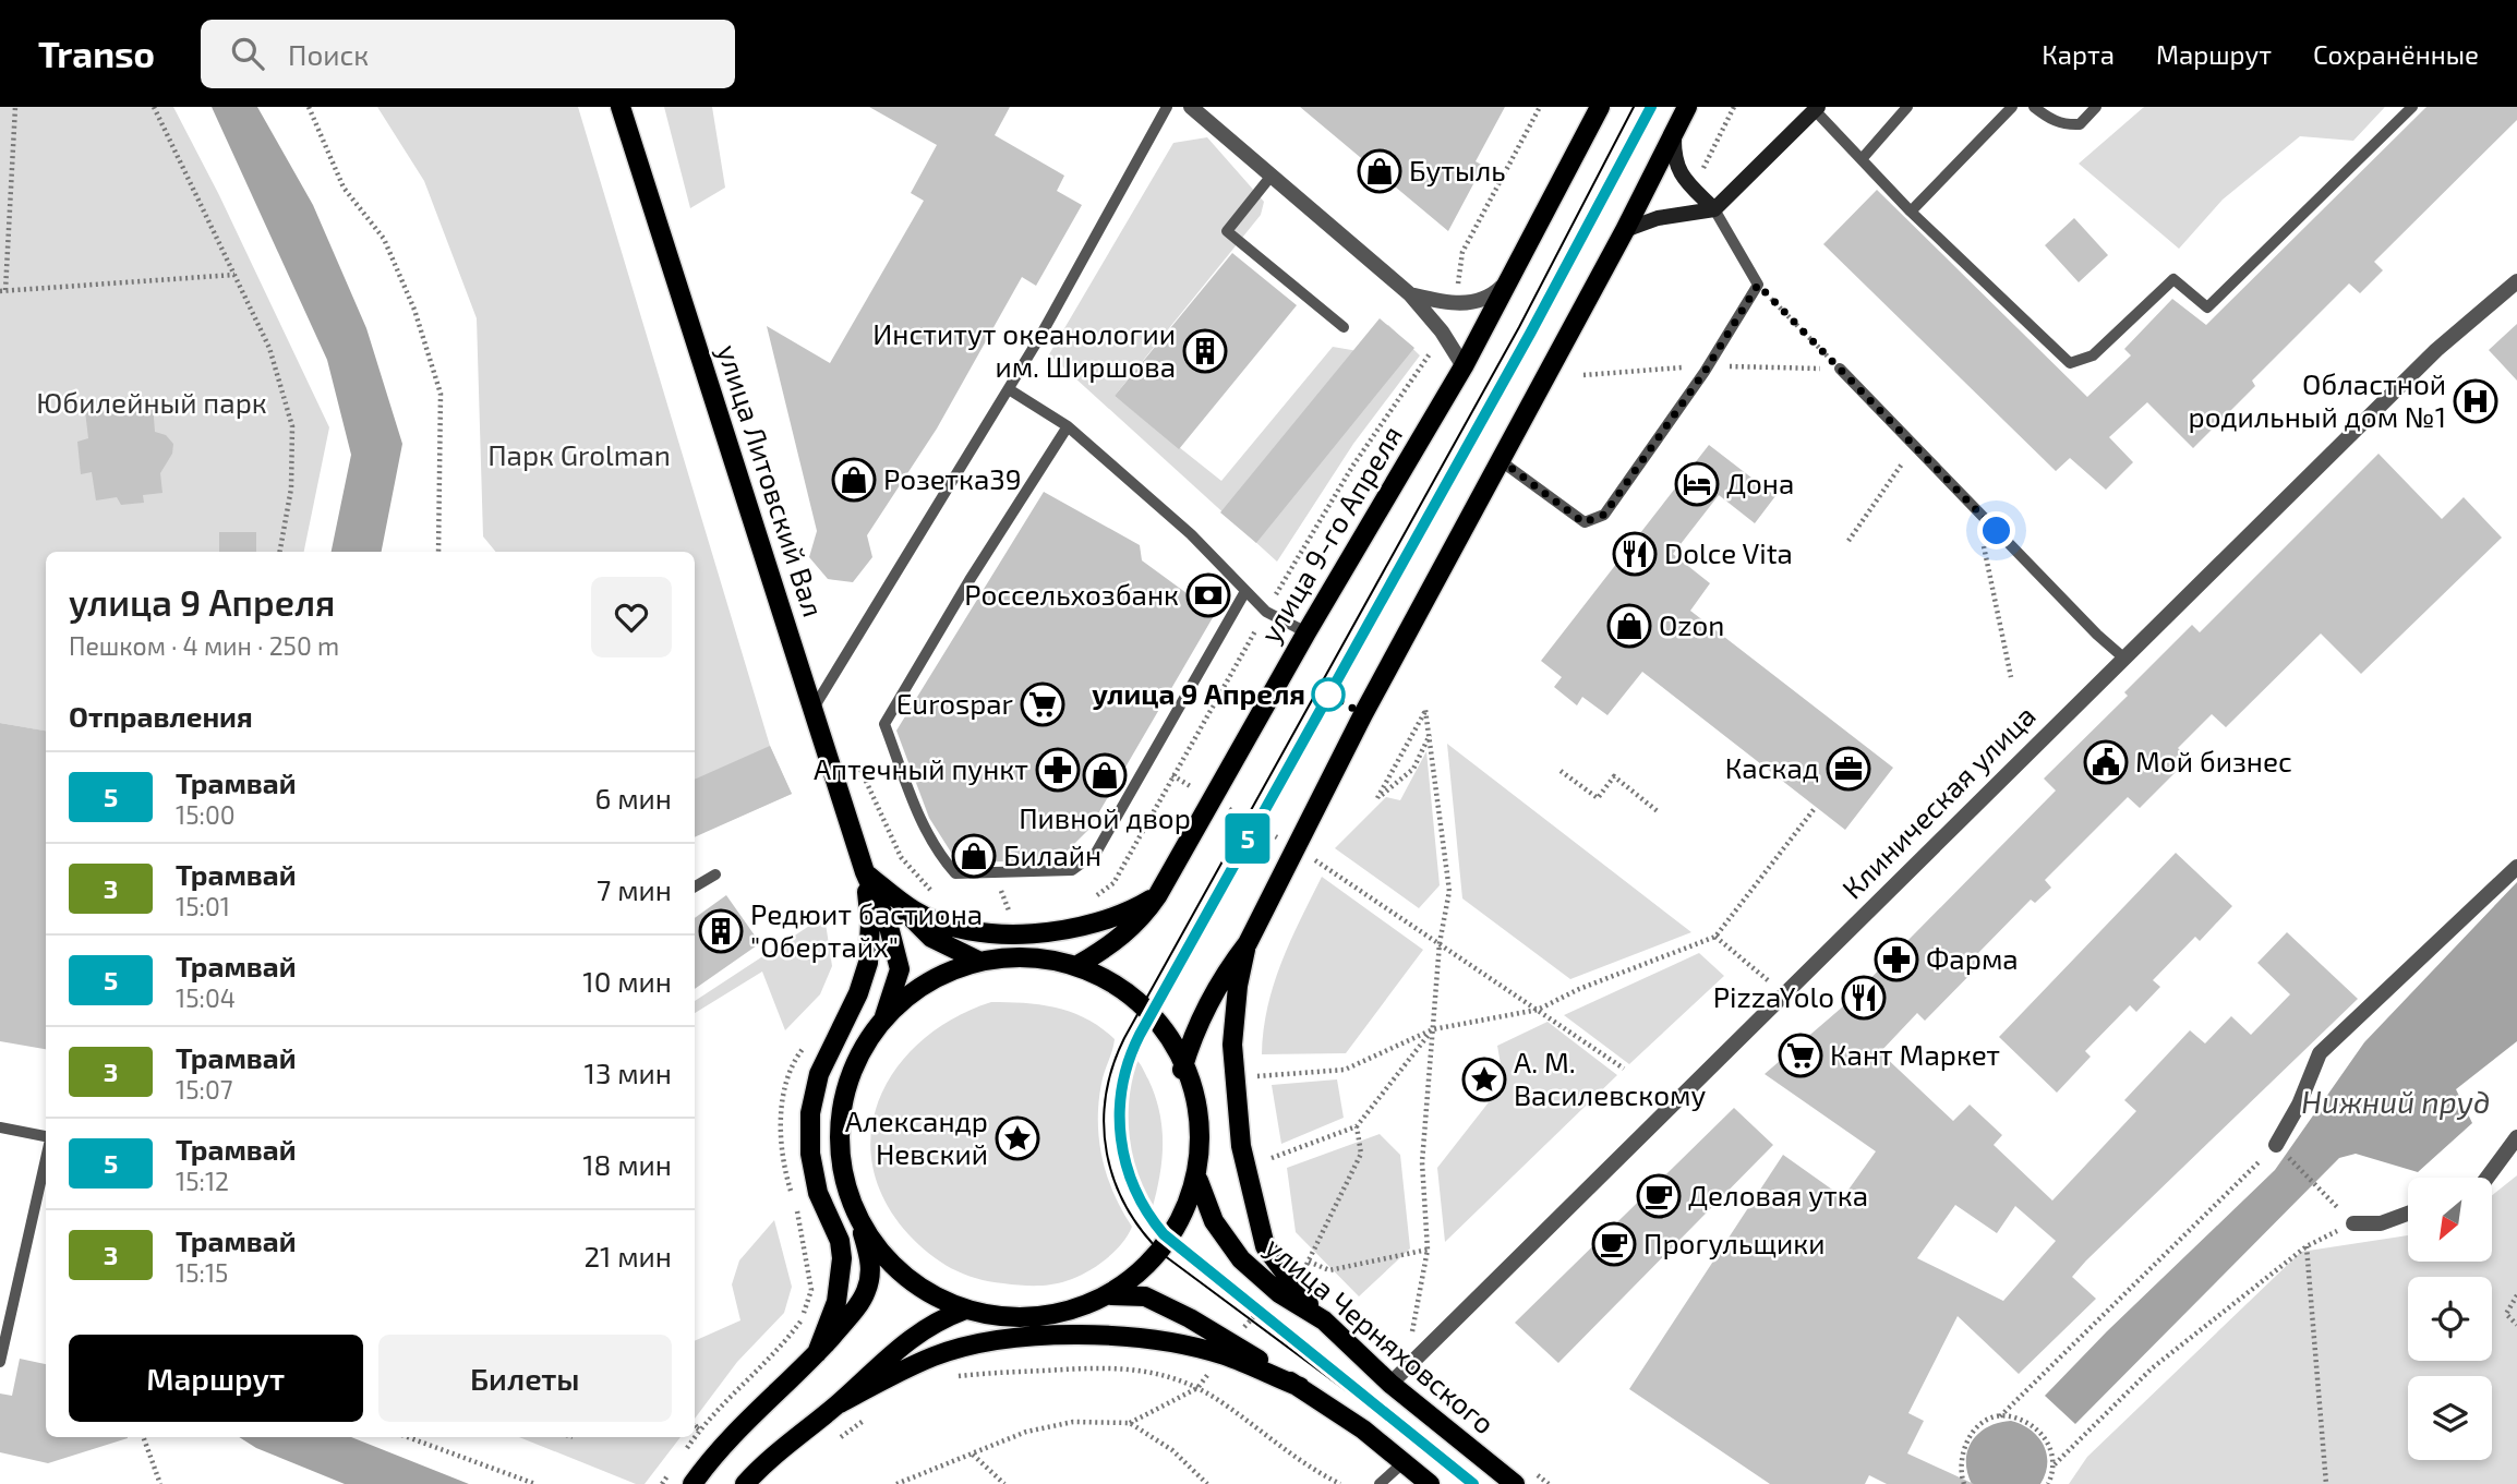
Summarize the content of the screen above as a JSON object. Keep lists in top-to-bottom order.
{
  "streets": {
    "main road": ["улица Литовский Вал", "улица 9-го Апреля", "улица Черняховского"],
    "street": ["Клиническая улица"]
  },
  "crossings": [
    ["улица 9-го Апреля", "улица Черняховского"],
    ["Клиническая улица", "улица Черняховского"]
  ],
  "water": ["Нижний пруд"],
  "parks": ["Юбилейный парк", "Парк Grolman"],
  "places": {
    "shop": [
      "Бутыль",
      "Розетка39",
      "Ozon",
      "Пивной двор",
      "Билайн"
    ],
    "building": ["Институт океанологии им. Ширшова", "Редюит бастиона \"Обертайх\""],
    "hospital": ["Областной родильный дом №1"],
    "hotel": ["Дона"],
    "restaurant": ["Dolce Vita", "PizzaYolo"],
    "bank": ["Россельхозбанк"],
    "other": ["улица 9 Апреля"],
    "supermarket": ["Eurospar", "Кант Маркет"],
    "public building": ["Мой бизнес"],
    "office": ["Каскад"],
    "pharmacy": ["Аптечный пункт", "Фарма"],
    "place": ["А. М. Василевскому", "Александр Невский"],
    "cafe": ["Деловая утка", "Прогульщики"]
  },
  "lines": ["tram line 5"],
  "north": "bottom left",
  "page": {
    "header": "Transo",
    "search": "Поиск",
    "nav": ["Карта", "Маршрут", "Сохранённые"],
    "on_map": "5",
    "heading": [
      ["улица 9 Апреля", "Пешком · 4 мин · 250 m"],
      "Отправления"
    ],
    "list": [
      {
        "mark": "5",
        "name": "Трамвай",
        "note": "15:00",
        "value": "6 мин"
      },
      {
        "mark": "3",
        "name": "Трамвай",
        "note": "15:01",
        "value": "7 мин"
      },
      {
        "mark": "5",
        "name": "Трамвай",
        "note": "15:04",
        "value": "10 мин"
      },
      {
        "mark": "3",
        "name": "Трамвай",
        "note": "15:07",
        "value": "13 мин"
      },
      {
        "mark": "5",
        "name": "Трамвай",
        "note": "15:12",
        "value": "18 мин"
      },
      {
        "mark": "3",
        "name": "Трамвай",
        "note": "15:15",
        "value": "21 мин"
      }
    ],
    "buttons": ["Маршрут", "Билеты"]
  }
}
